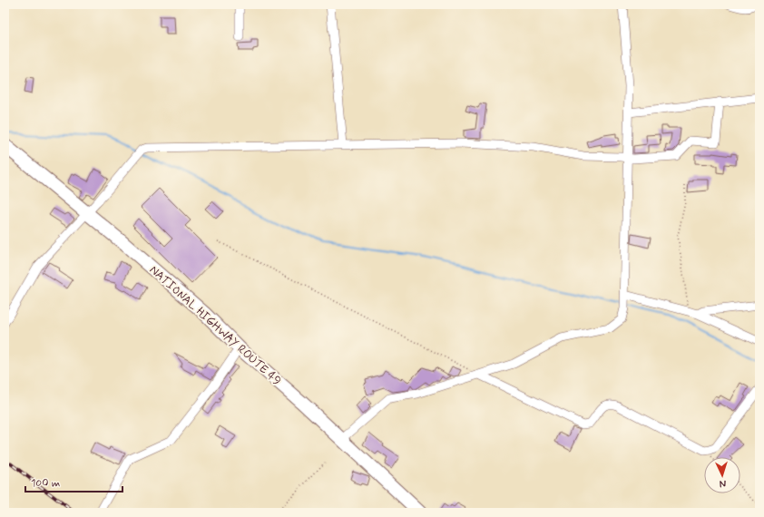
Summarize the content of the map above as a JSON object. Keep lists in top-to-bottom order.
{
  "streets": {
    "highway": ["NATIONAL HIGHWAY ROUTE 49"]
  },
  "scale_bar": "100 m",
  "north": "bottom"
}
